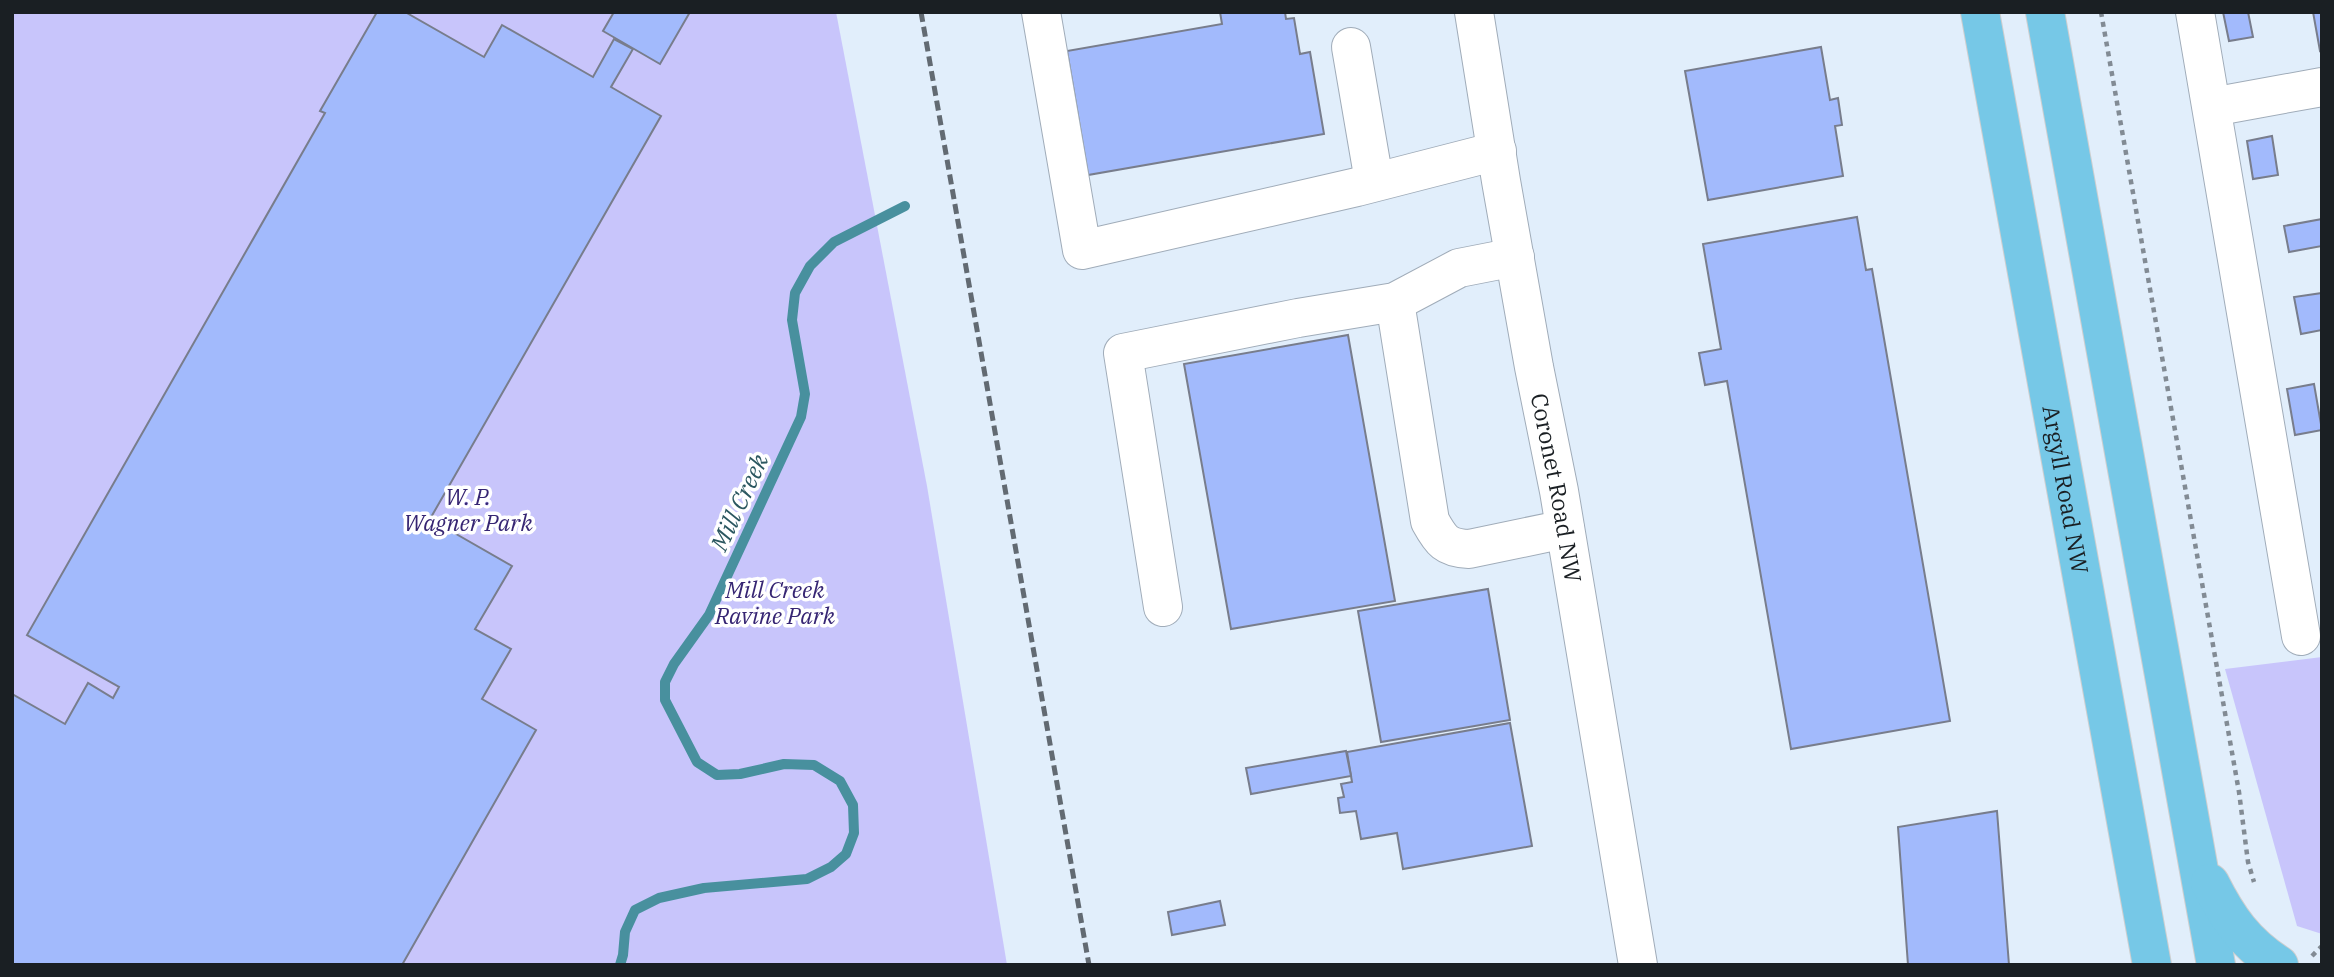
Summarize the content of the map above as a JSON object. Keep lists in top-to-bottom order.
{
  "streets": {
    "main road": ["Argyll Road NW"],
    "street": ["Coronet Road NW"]
  },
  "water": ["Mill Creek"],
  "parks": ["W. P. Wagner Park", "Mill Creek Ravine Park"]
}
